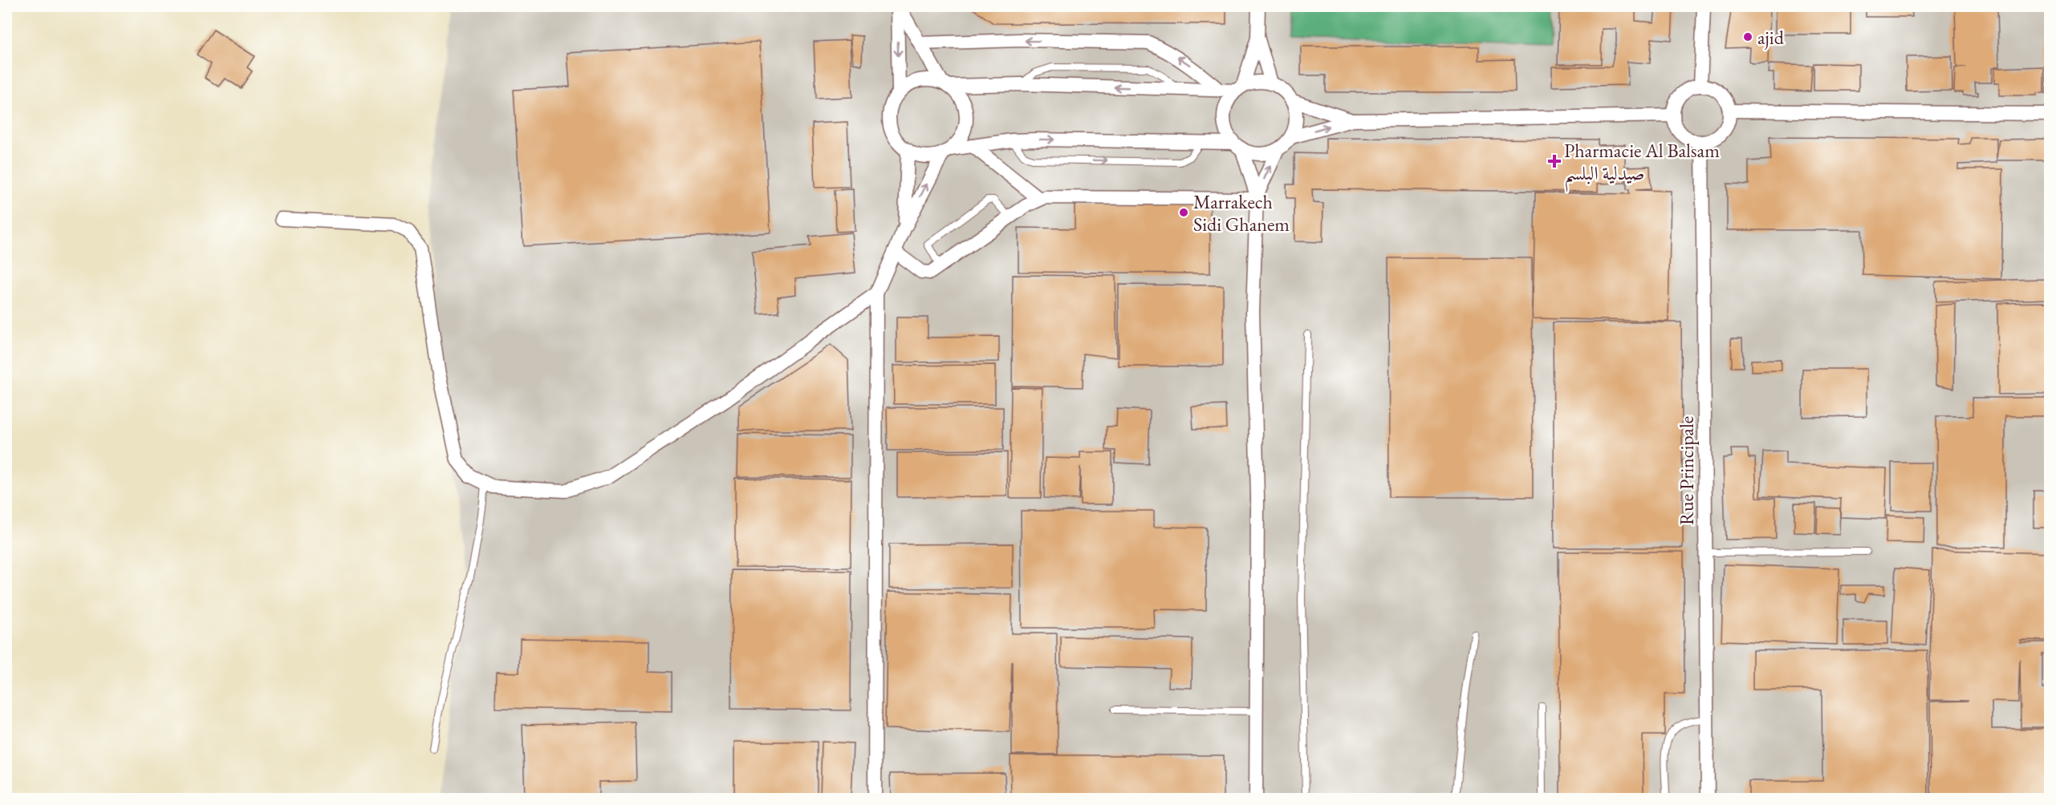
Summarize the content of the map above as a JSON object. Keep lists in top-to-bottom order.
{
  "streets": {
    "street": ["Rue Principale"]
  },
  "places": {
    "other": ["ajid", "Marrakech Sidi Ghanem"],
    "health": ["Pharmacie Al Balsam صيدلية البلسم"]
  }
}
